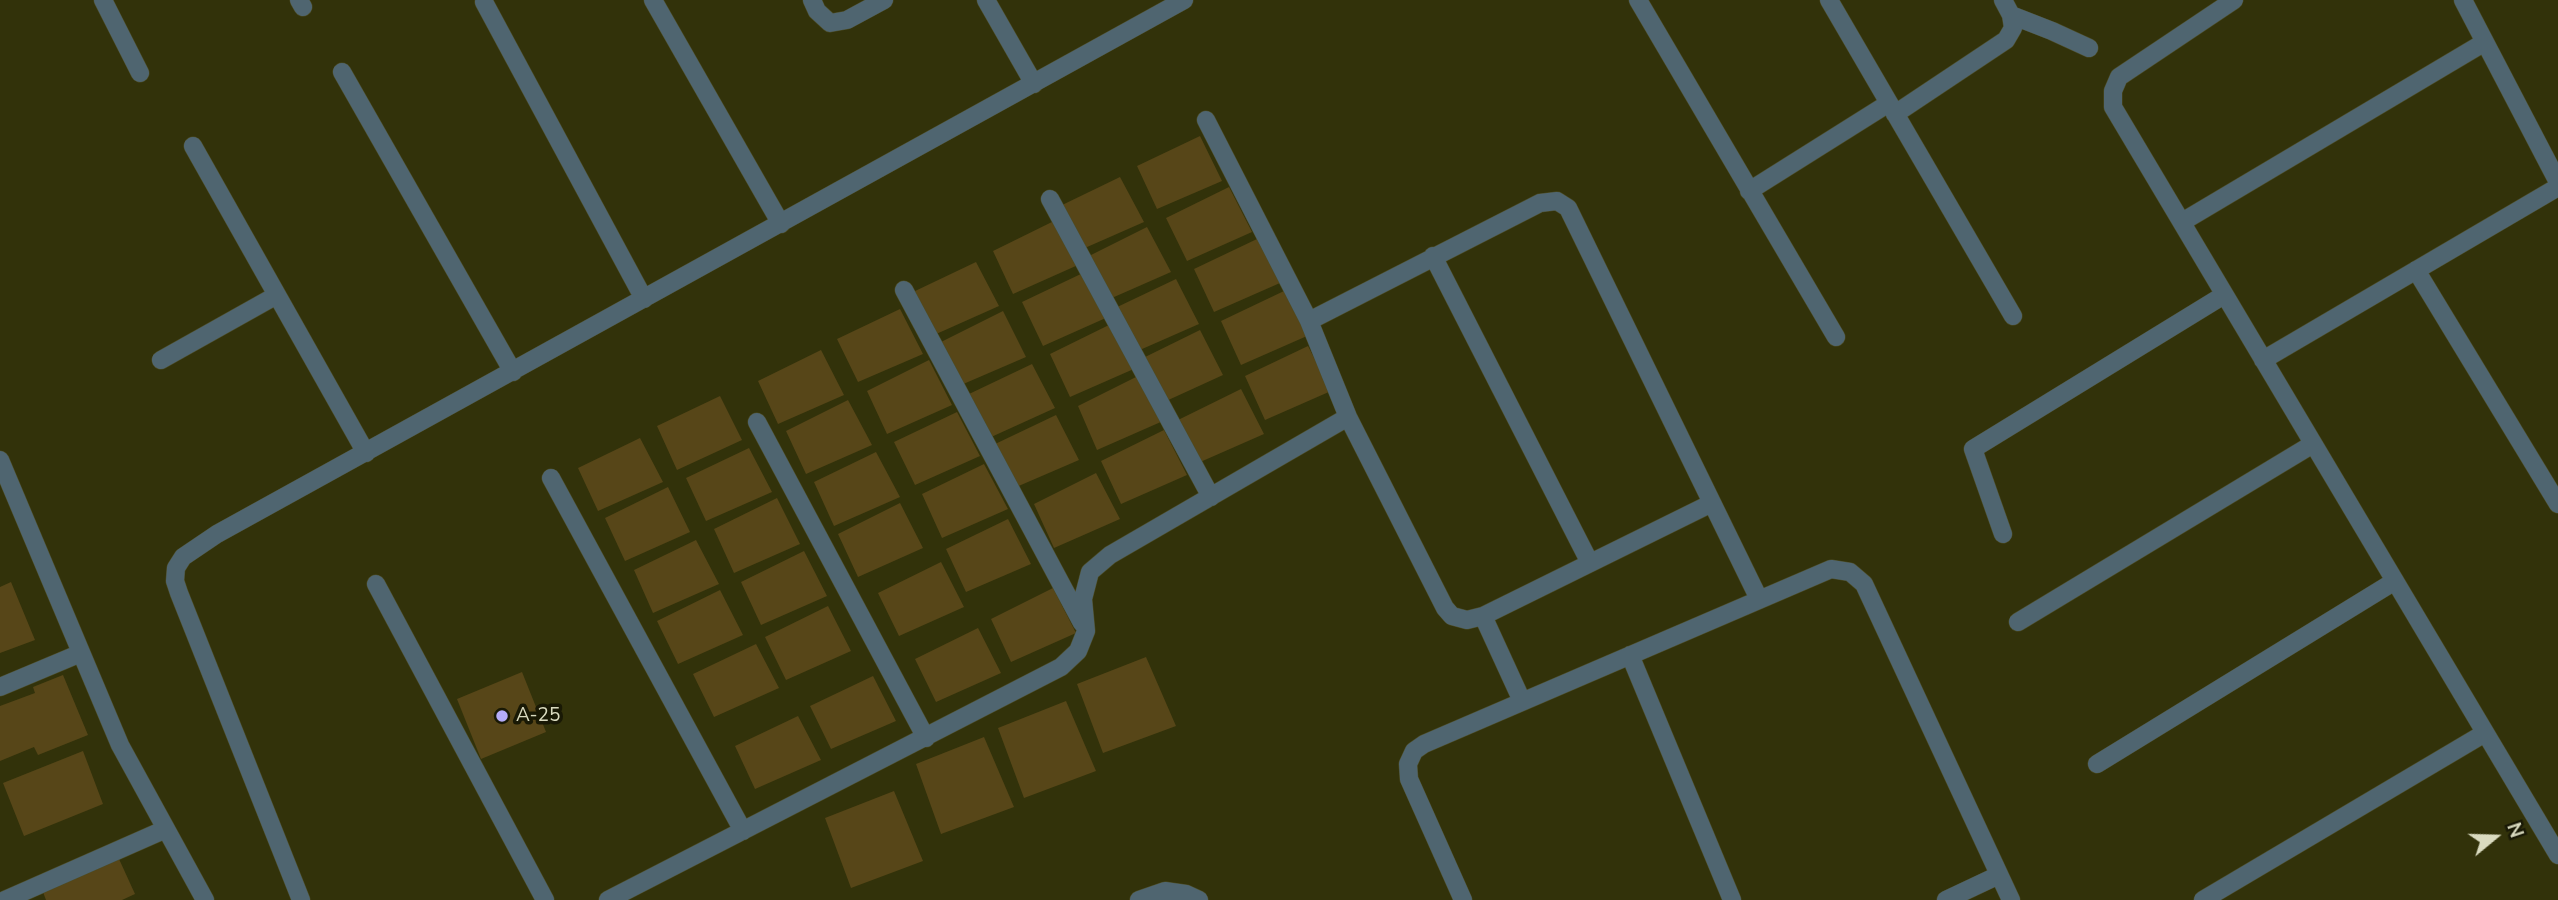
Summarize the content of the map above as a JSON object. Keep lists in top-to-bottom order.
{
  "places": ["A-25"],
  "north": "right"
}
